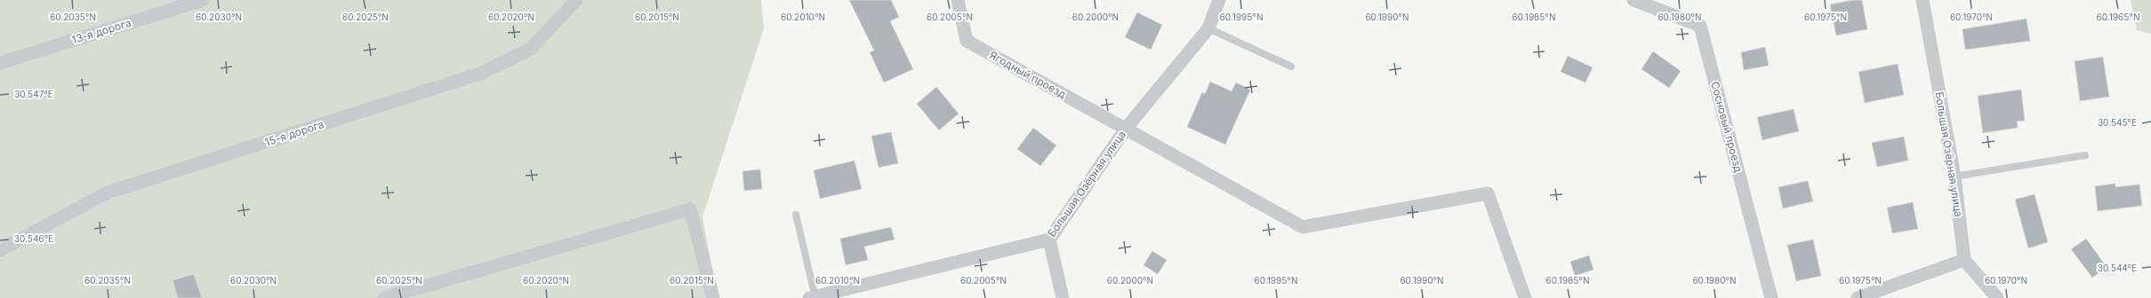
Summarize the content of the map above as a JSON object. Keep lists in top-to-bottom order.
{
  "streets": {
    "street": [
      "13-я дорога",
      "Ягодный проезд",
      "Сосновый проезд",
      "15-я дорога",
      "Большая Озёрная улица"
    ]
  },
  "crossings": [
    ["Ягодный проезд", "Большая Озёрная улица"]
  ],
  "coordinates": [
    "60.1970°N",
    "60.2035°N",
    "60.2030°N",
    "60.2025°N",
    "60.2020°N",
    "60.2015°N",
    "60.2010°N",
    "60.2005°N",
    "60.2000°N",
    "60.1995°N",
    "60.1990°N",
    "60.1985°N",
    "60.1980°N",
    "60.1975°N",
    "60.1965°N",
    "30.547°E",
    "30.545°E",
    "30.546°E",
    "30.544°E"
  ]
}
